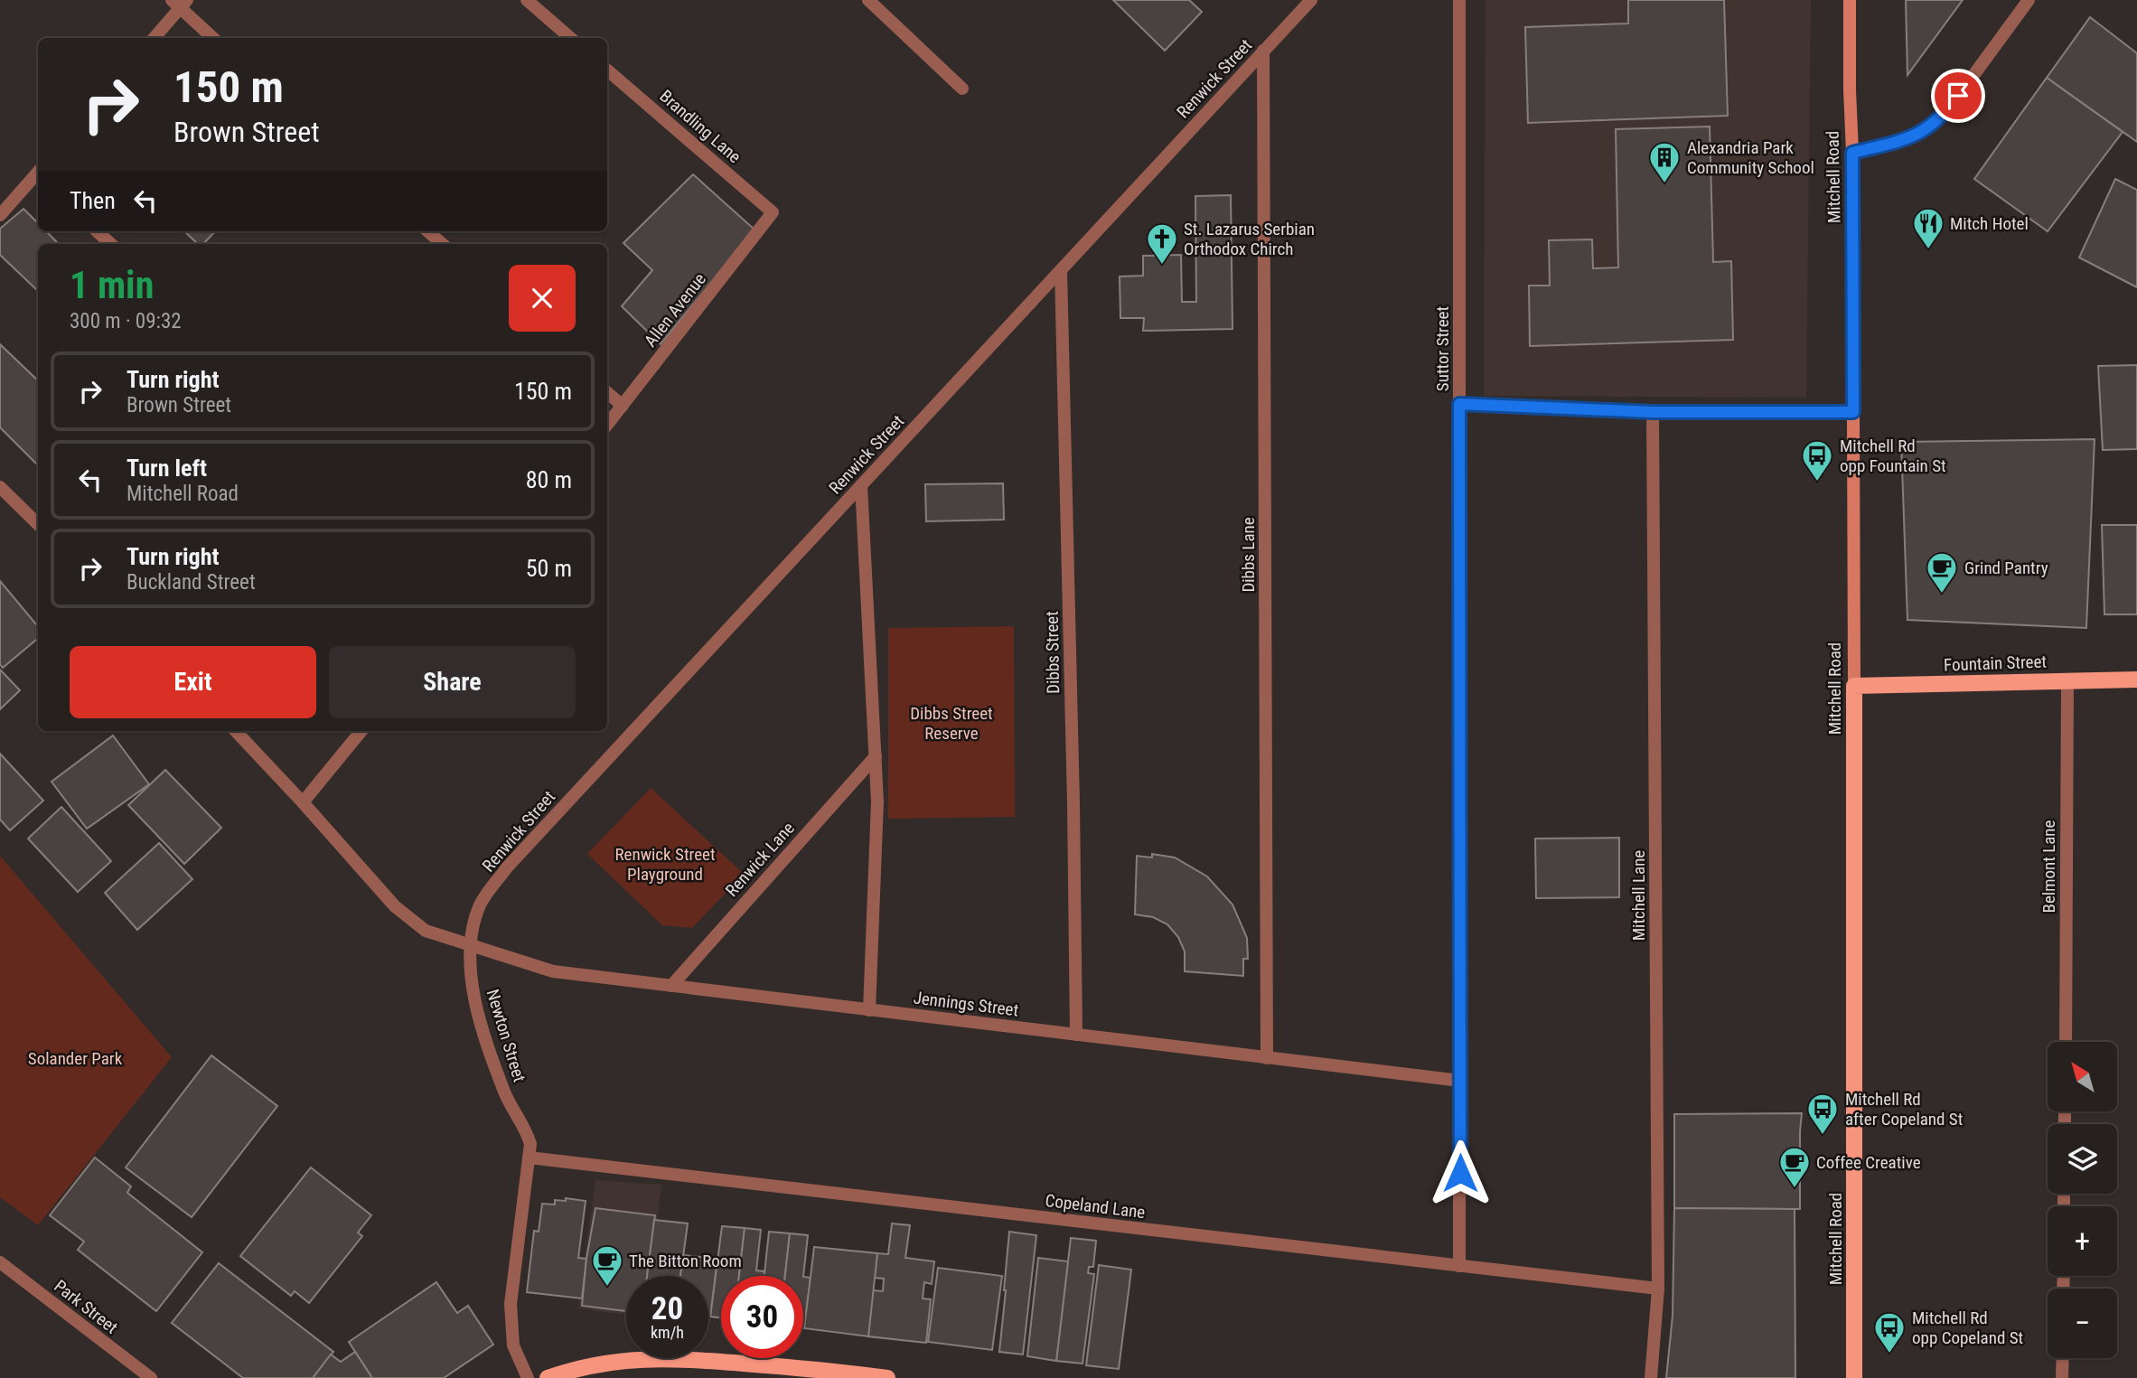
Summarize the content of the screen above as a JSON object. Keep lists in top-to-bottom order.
{
  "streets": {
    "main road": ["Mitchell Road", "Fountain Street"],
    "street": [
      "Renwick Street",
      "Brandling Lane",
      "Allen Avenue",
      "Suttor Street",
      "Dibbs Lane",
      "Dibbs Street",
      "Renwick Lane",
      "Belmont Lane",
      "Mitchell Lane",
      "Jennings Street",
      "Newton Street",
      "Copeland Lane",
      "Park Street"
    ]
  },
  "crossings": [
    ["Renwick Street", "Dibbs Lane"],
    ["Renwick Street", "Dibbs Street"],
    ["Renwick Street", "Jennings Street"],
    ["Renwick Street", "Newton Street"],
    ["Brandling Lane", "Allen Avenue"],
    ["Mitchell Road", "Fountain Street"],
    ["Suttor Street", "Jennings Street"],
    ["Suttor Street", "Copeland Lane"],
    ["Dibbs Lane", "Jennings Street"],
    ["Dibbs Street", "Jennings Street"],
    ["Fountain Street", "Belmont Lane"],
    ["Renwick Lane", "Jennings Street"],
    ["Mitchell Lane", "Copeland Lane"],
    ["Jennings Street", "Newton Street"],
    ["Newton Street", "Copeland Lane"]
  ],
  "parks": ["Dibbs Street Reserve", "Renwick Street Playground", "Solander Park"],
  "places": {
    "building": ["Alexandria Park Community School"],
    "restaurant": ["Mitch Hotel"],
    "church": ["St. Lazarus Serbian Orthodox Chirch"],
    "bus stop": ["Mitchell Rd opp Fountain St", "Mitchell Rd after Copeland St", "Mitchell Rd opp Copeland St"],
    "cafe": ["Grind Pantry", "Coffee Creative", "The Bitton Room"]
  },
  "north": "top left",
  "page": {
    "turn": ["150 m", "Brown Street"],
    "then": "Then",
    "heading": ["1 min", "300 m · 09:32"],
    "list": [
      {
        "name": "Turn right",
        "note": "Brown Street",
        "value": "150 m"
      },
      {
        "name": "Turn left",
        "note": "Mitchell Road",
        "value": "80 m"
      },
      {
        "name": "Turn right",
        "note": "Buckland Street",
        "value": "50 m"
      }
    ],
    "buttons": ["Exit", "Share"],
    "map_buttons": ["+", "−"],
    "speed": "20 km/h",
    "limit": "30"
  }
}
